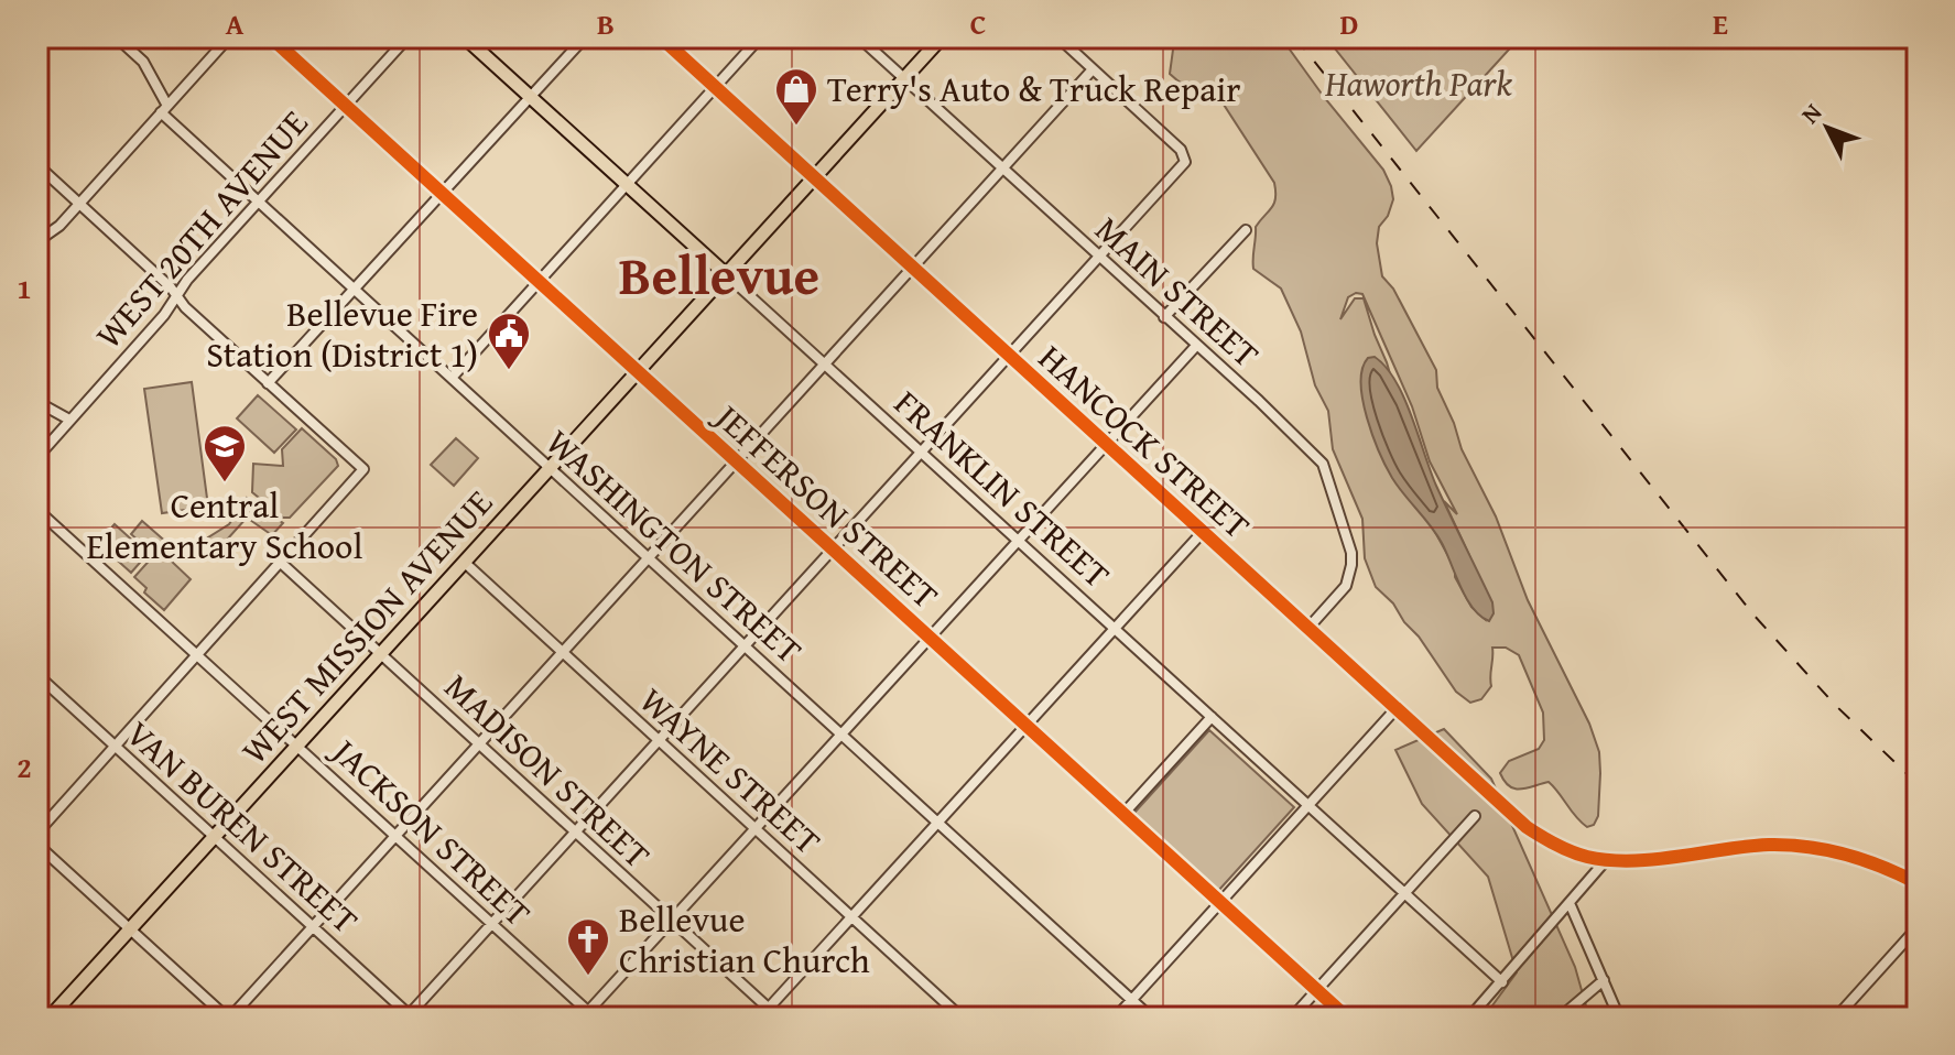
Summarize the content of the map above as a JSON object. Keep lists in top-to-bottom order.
{
  "streets": {
    "main road": ["FRANKLIN STREET", "WEST MISSION AVENUE"],
    "street": [
      "WEST 20TH AVENUE",
      "MAIN STREET",
      "HANCOCK STREET",
      "JEFFERSON STREET",
      "WASHINGTON STREET",
      "MADISON STREET",
      "WAYNE STREET",
      "VAN BUREN STREET",
      "JACKSON STREET"
    ]
  },
  "crossings": [
    ["WEST 20TH AVENUE", "JEFFERSON STREET"],
    ["WEST 20TH AVENUE", "WASHINGTON STREET"],
    ["MAIN STREET", "HANCOCK STREET"],
    ["MAIN STREET", "WEST MISSION AVENUE"],
    ["HANCOCK STREET", "WEST MISSION AVENUE"],
    ["FRANKLIN STREET", "WEST MISSION AVENUE"],
    ["JEFFERSON STREET", "WEST MISSION AVENUE"],
    ["WASHINGTON STREET", "WEST MISSION AVENUE"],
    ["WEST MISSION AVENUE", "MADISON STREET"],
    ["WEST MISSION AVENUE", "WAYNE STREET"],
    ["WEST MISSION AVENUE", "VAN BUREN STREET"],
    ["WEST MISSION AVENUE", "JACKSON STREET"]
  ],
  "districts": ["Bellevue"],
  "parks": ["Haworth Park"],
  "places": {
    "shop": ["Terry's Auto & Truck Repair"],
    "public building": ["Bellevue Fire Station (District 1)"],
    "school or university": ["Central Elementary School"],
    "church": ["Bellevue Christian Church"]
  },
  "north": "top left",
  "grid": {
    "columns": [
      "A",
      "B",
      "C",
      "D",
      "E"
    ],
    "rows": ["1", "2"]
  }
}
